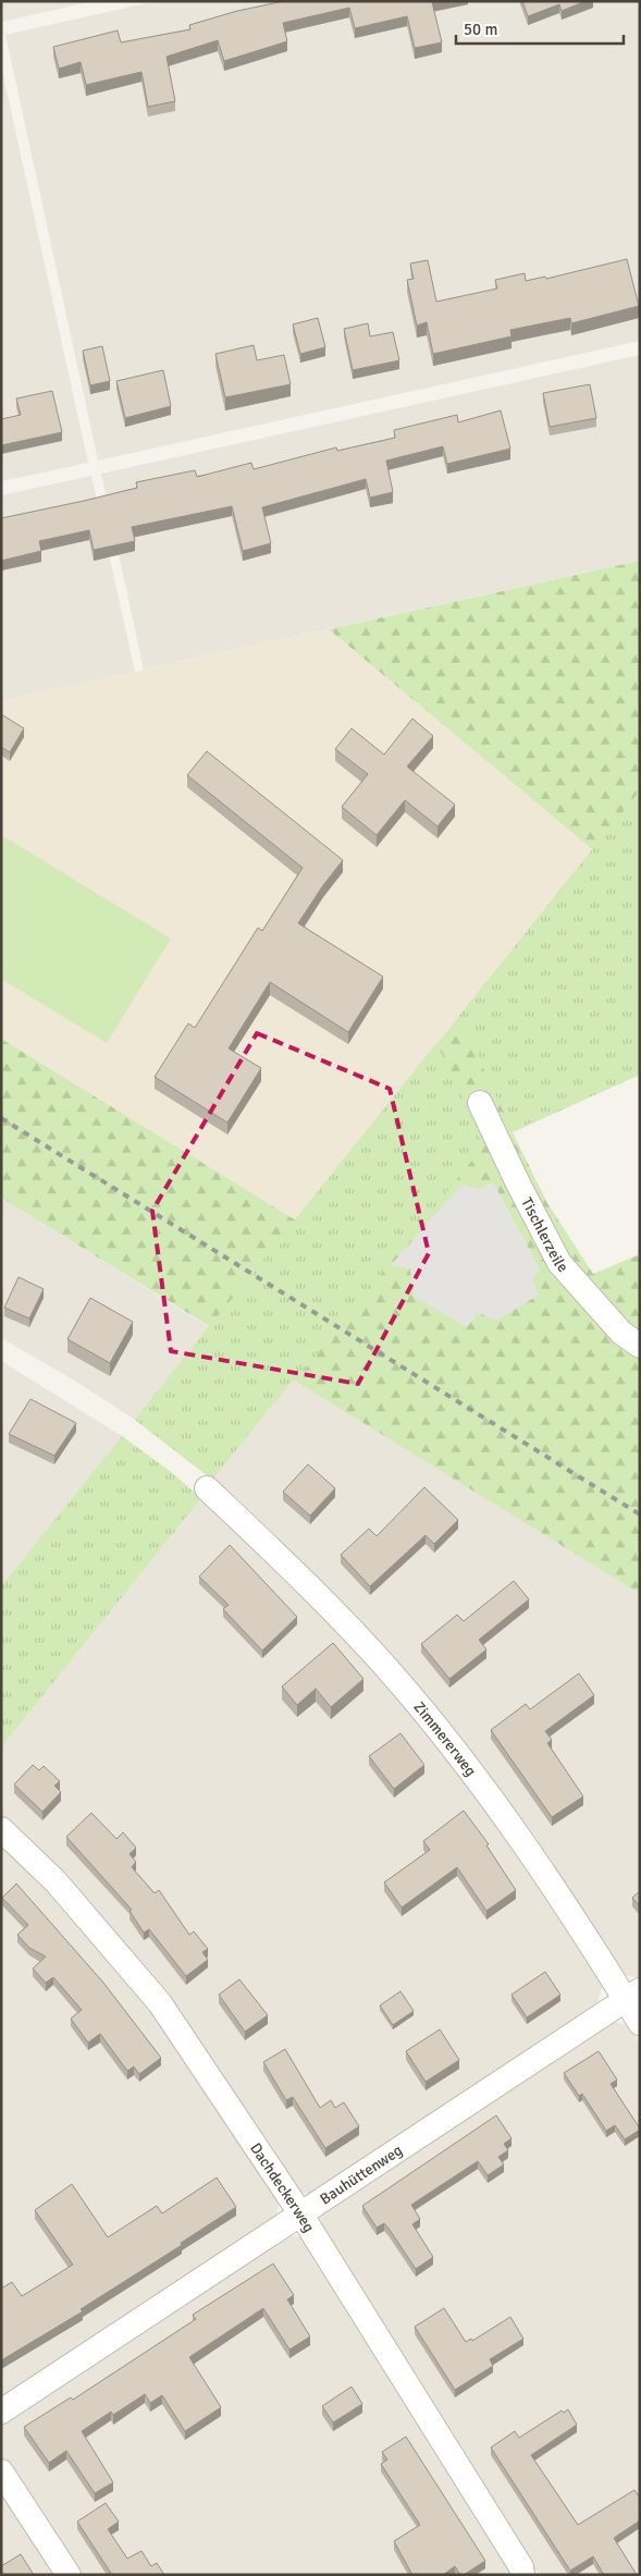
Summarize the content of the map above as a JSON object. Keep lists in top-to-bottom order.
{
  "streets": {
    "street": [
      "Tischlerzeile",
      "Zimmererweg",
      "Bauhüttenweg",
      "Dachdeckerweg"
    ]
  },
  "crossings": [
    ["Zimmererweg", "Bauhüttenweg"],
    ["Bauhüttenweg", "Dachdeckerweg"]
  ],
  "scale_bar": "50 m"
}
